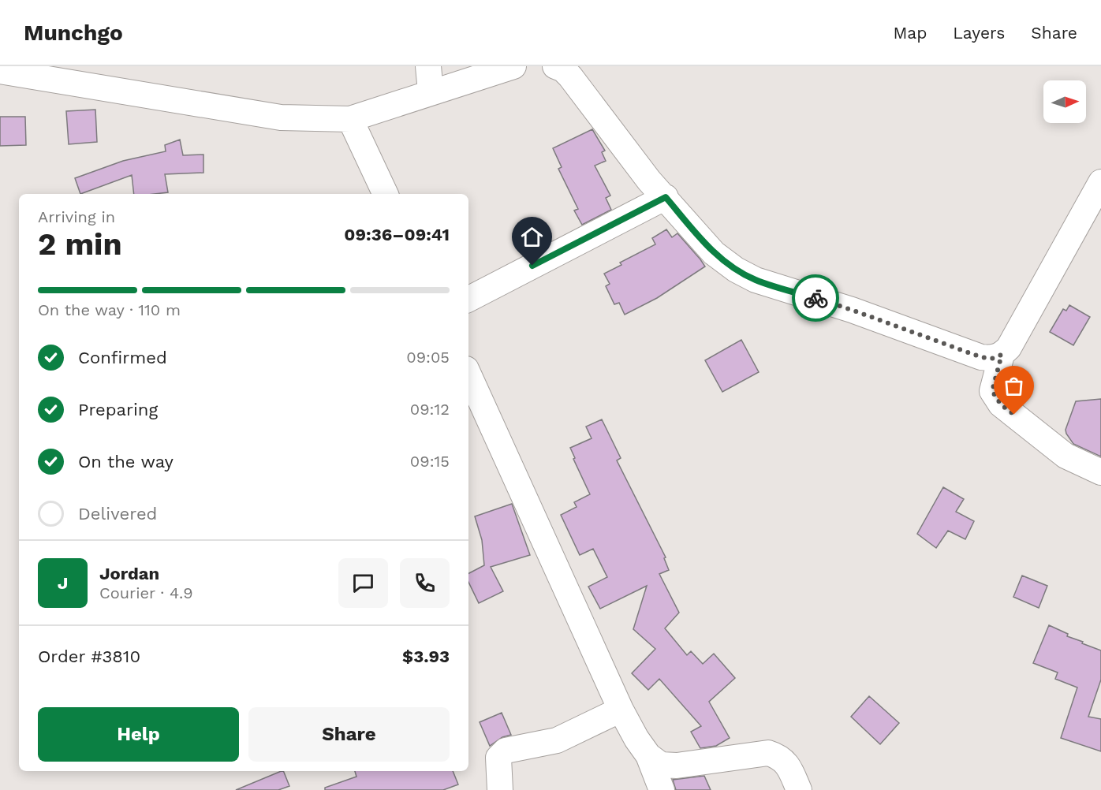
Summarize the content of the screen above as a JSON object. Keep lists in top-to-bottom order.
{
  "north": "right",
  "page": {
    "header": "Munchgo",
    "nav": ["Map", "Layers", "Share"],
    "heading": ["2 min", "Arriving in", "09:36–09:41"],
    "panel": [
      "Jordan",
      "Courier · 4.9",
      "Order #3810",
      "$3.93"
    ],
    "bar": "On the way · 110 m",
    "list": [
      ["Confirmed", "09:05"],
      ["Preparing", "09:12"],
      ["On the way", "09:15"],
      "Delivered"
    ],
    "round": "J",
    "buttons": ["Help", "Share"]
  }
}
